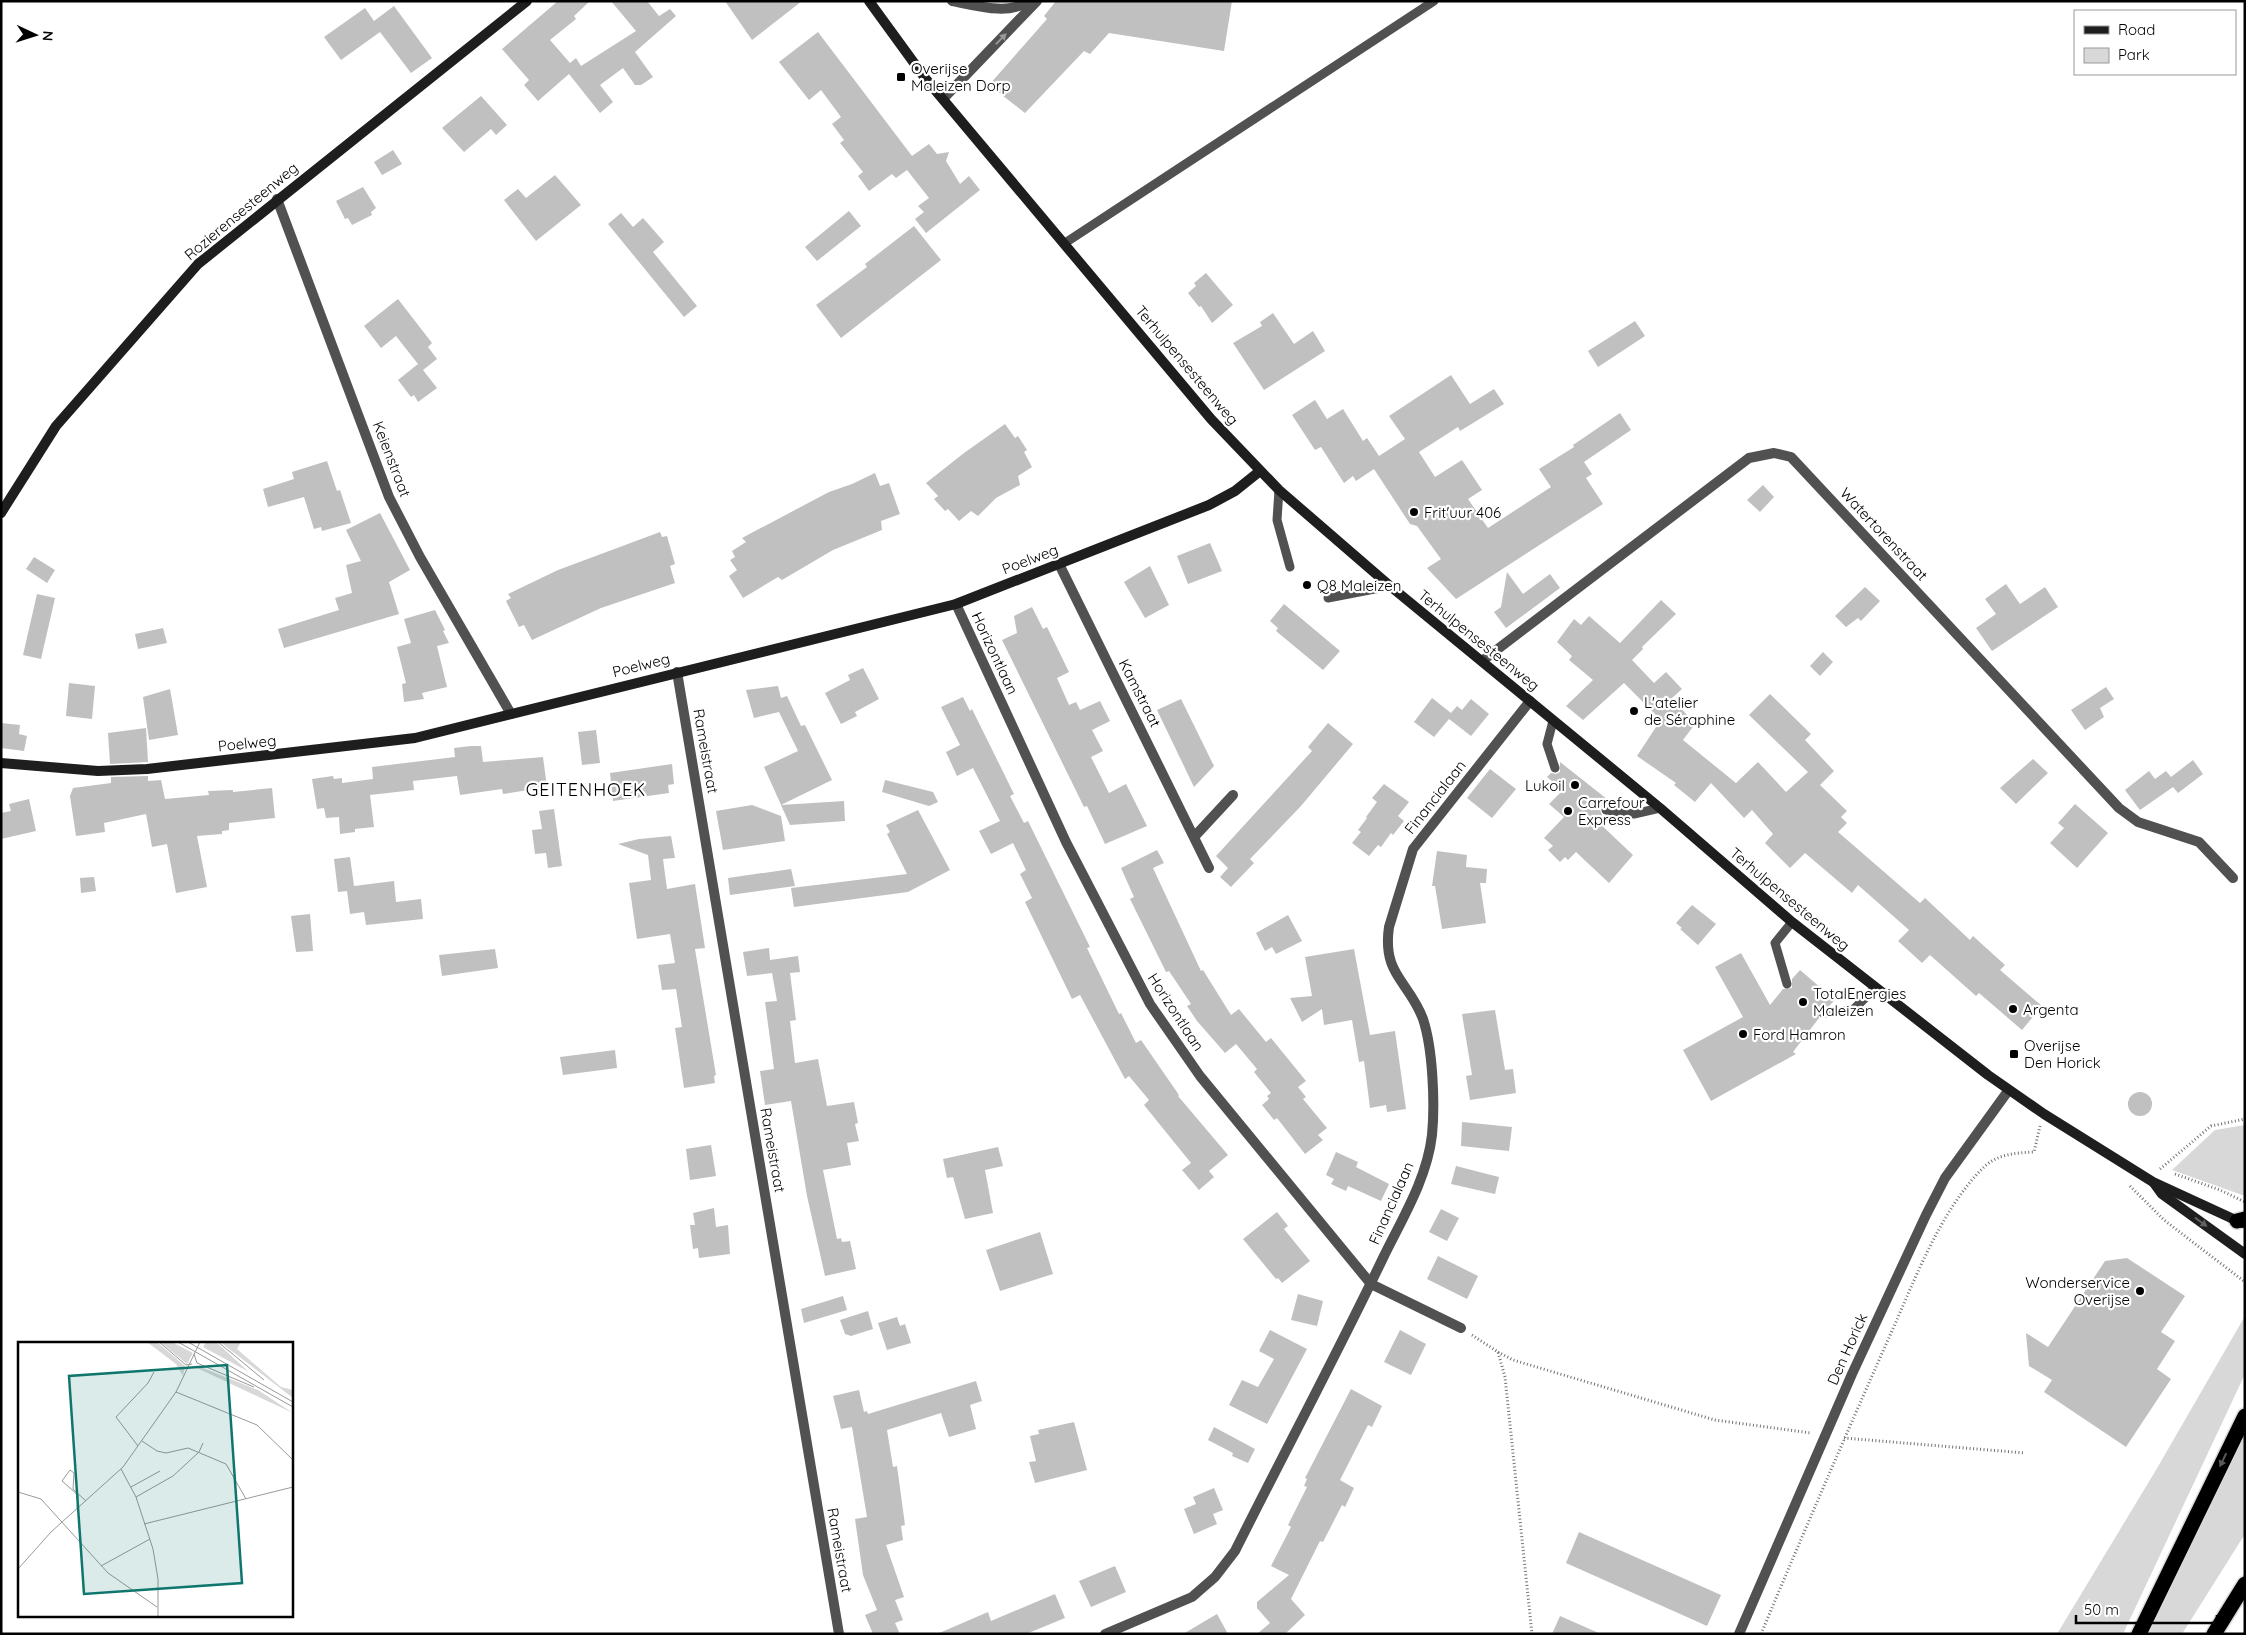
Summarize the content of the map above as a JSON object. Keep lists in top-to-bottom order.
{
  "streets": {
    "street": [
      "Rozierensesteenweg",
      "Terhulpensesteenweg",
      "Keienstraat",
      "Watertorenstraat",
      "Poelweg",
      "Horizontlaan",
      "Kamstraat",
      "Rameistraat",
      "Financialaan",
      "Den Horick"
    ]
  },
  "crossings": [
    ["Rozierensesteenweg", "Keienstraat"],
    ["Terhulpensesteenweg", "Watertorenstraat"],
    ["Terhulpensesteenweg", "Poelweg"],
    ["Terhulpensesteenweg", "Financialaan"],
    ["Terhulpensesteenweg", "Den Horick"],
    ["Keienstraat", "Poelweg"],
    ["Poelweg", "Horizontlaan"],
    ["Poelweg", "Kamstraat"],
    ["Poelweg", "Rameistraat"],
    ["Horizontlaan", "Financialaan"]
  ],
  "districts": ["GEITENHOEK"],
  "places": {
    "transit": ["Overijse Maleizen Dorp", "Overijse Den Horick"],
    "other": [
      "Frit'uur 406",
      "Q8 Maleizen",
      "L'atelier de Séraphine",
      "Lukoil",
      "Carrefour Express",
      "TotalEnergies Maleizen",
      "Argenta",
      "Ford Hamron",
      "Wonderservice Overijse"
    ]
  },
  "legend": ["Road", "Park"],
  "scale_bar": "50 m",
  "north": "right"
}
